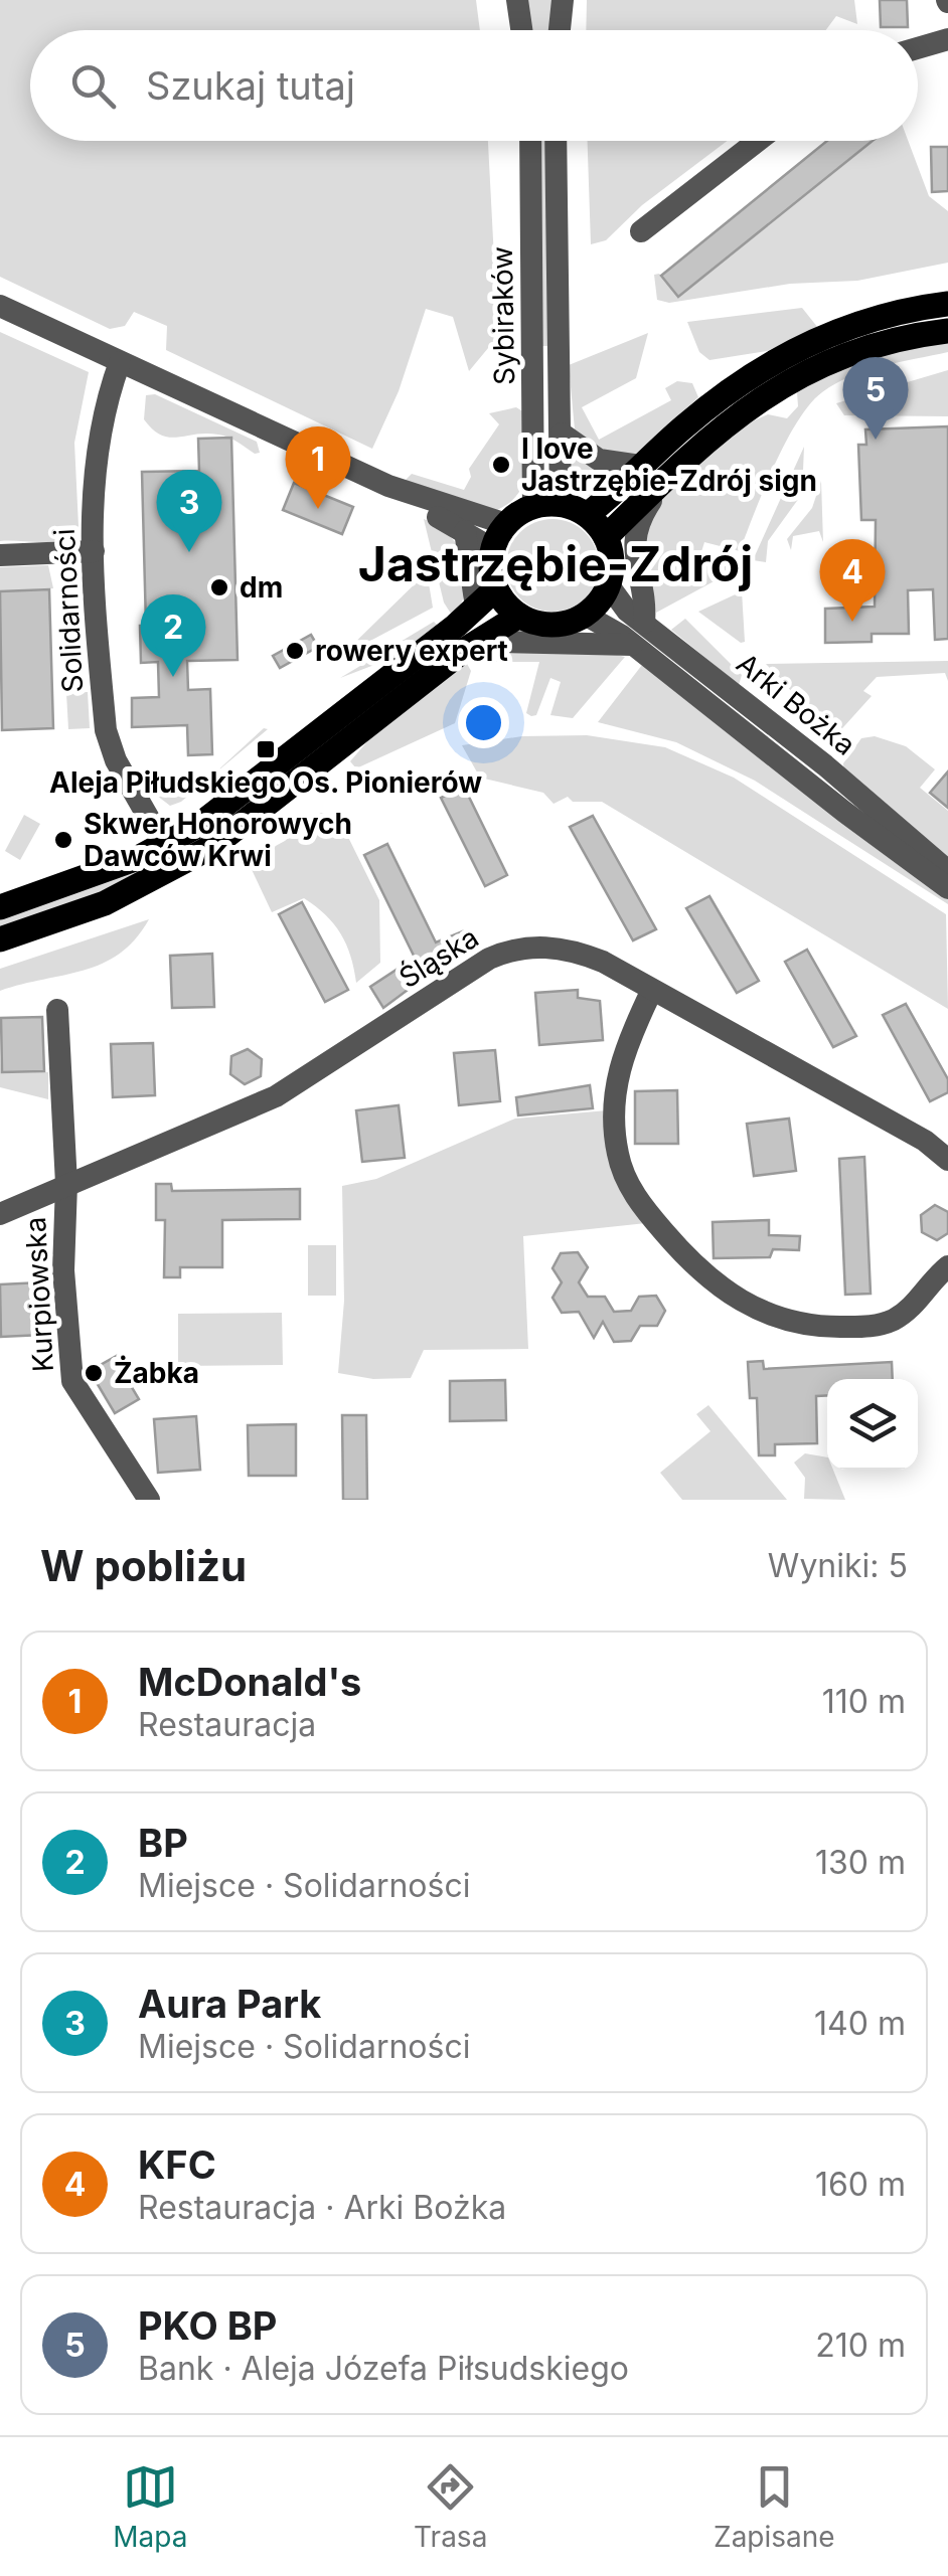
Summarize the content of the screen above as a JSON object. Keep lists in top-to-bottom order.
{
  "streets": {
    "street": [
      "Sybiraków",
      "Solidarności",
      "Arki Bożka",
      "Śląska",
      "Kurpiowska"
    ]
  },
  "crossings": [
    ["Sybiraków", "Arki Bożka"],
    ["Śląska", "Kurpiowska"]
  ],
  "districts": ["Jastrzębie-Zdrój"],
  "places": {
    "other": [
      "I love Jastrzębie-Zdrój sign",
      "dm",
      "rowery expert",
      "Skwer Honorowych Dawców Krwi",
      "Żabka"
    ],
    "transit": ["Aleja Piłudskiego Os. Pionierów"]
  },
  "page": {
    "search": "Szukaj tutaj",
    "pins": [
      "5",
      "1",
      "3",
      "4",
      "2"
    ],
    "heading": ["W pobliżu", "Wyniki: 5"],
    "list": [
      {
        "mark": "1",
        "name": "McDonald's",
        "note": "Restauracja",
        "value": "110 m"
      },
      {
        "mark": "2",
        "name": "BP",
        "note": "Miejsce · Solidarności",
        "value": "130 m"
      },
      {
        "mark": "3",
        "name": "Aura Park",
        "note": "Miejsce · Solidarności",
        "value": "140 m"
      },
      {
        "mark": "4",
        "name": "KFC",
        "note": "Restauracja · Arki Bożka",
        "value": "160 m"
      },
      {
        "mark": "5",
        "name": "PKO BP",
        "note": "Bank · Aleja Józefa Piłsudskiego",
        "value": "210 m"
      }
    ],
    "nav": ["Mapa", "Trasa", "Zapisane"]
  }
}
